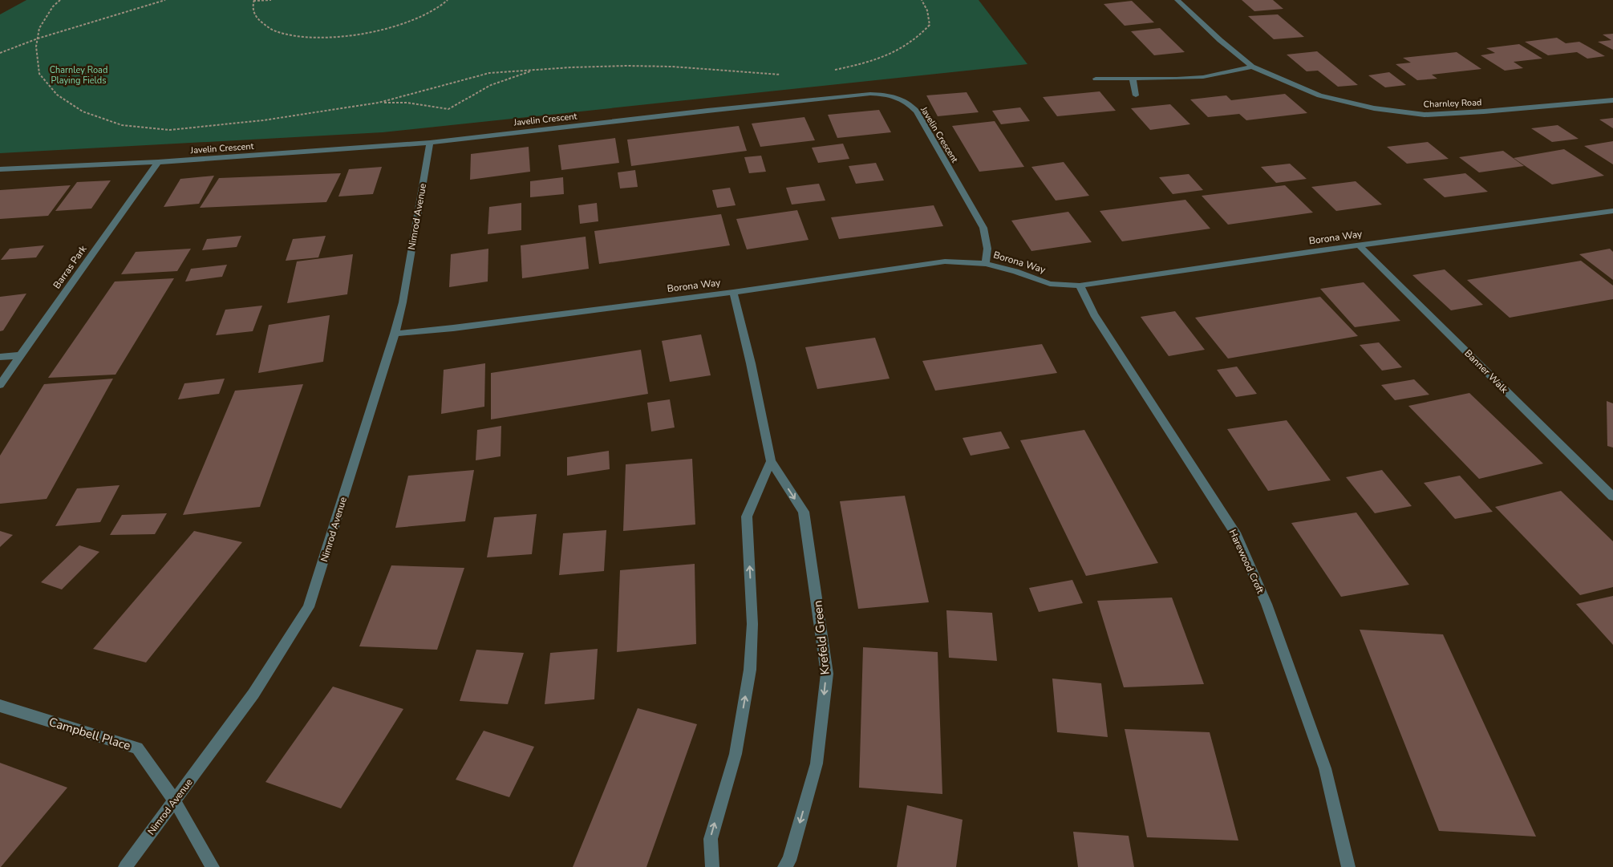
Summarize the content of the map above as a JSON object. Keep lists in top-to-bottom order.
{
  "streets": {
    "street": [
      "Charnley Road",
      "Javelin Crescent",
      "Nimrod Avenue",
      "Borona Way",
      "Barras Park",
      "Banner Walk",
      "Harewood Croft",
      "Krefeld Green",
      "Campbell Place"
    ]
  },
  "crossings": [
    ["Javelin Crescent", "Nimrod Avenue"],
    ["Javelin Crescent", "Borona Way"],
    ["Javelin Crescent", "Barras Park"],
    ["Nimrod Avenue", "Borona Way"],
    ["Nimrod Avenue", "Campbell Place"],
    ["Borona Way", "Banner Walk"],
    ["Borona Way", "Harewood Croft"],
    ["Borona Way", "Krefeld Green"]
  ],
  "parks": ["Charnley Road Playing Fields"]
}
